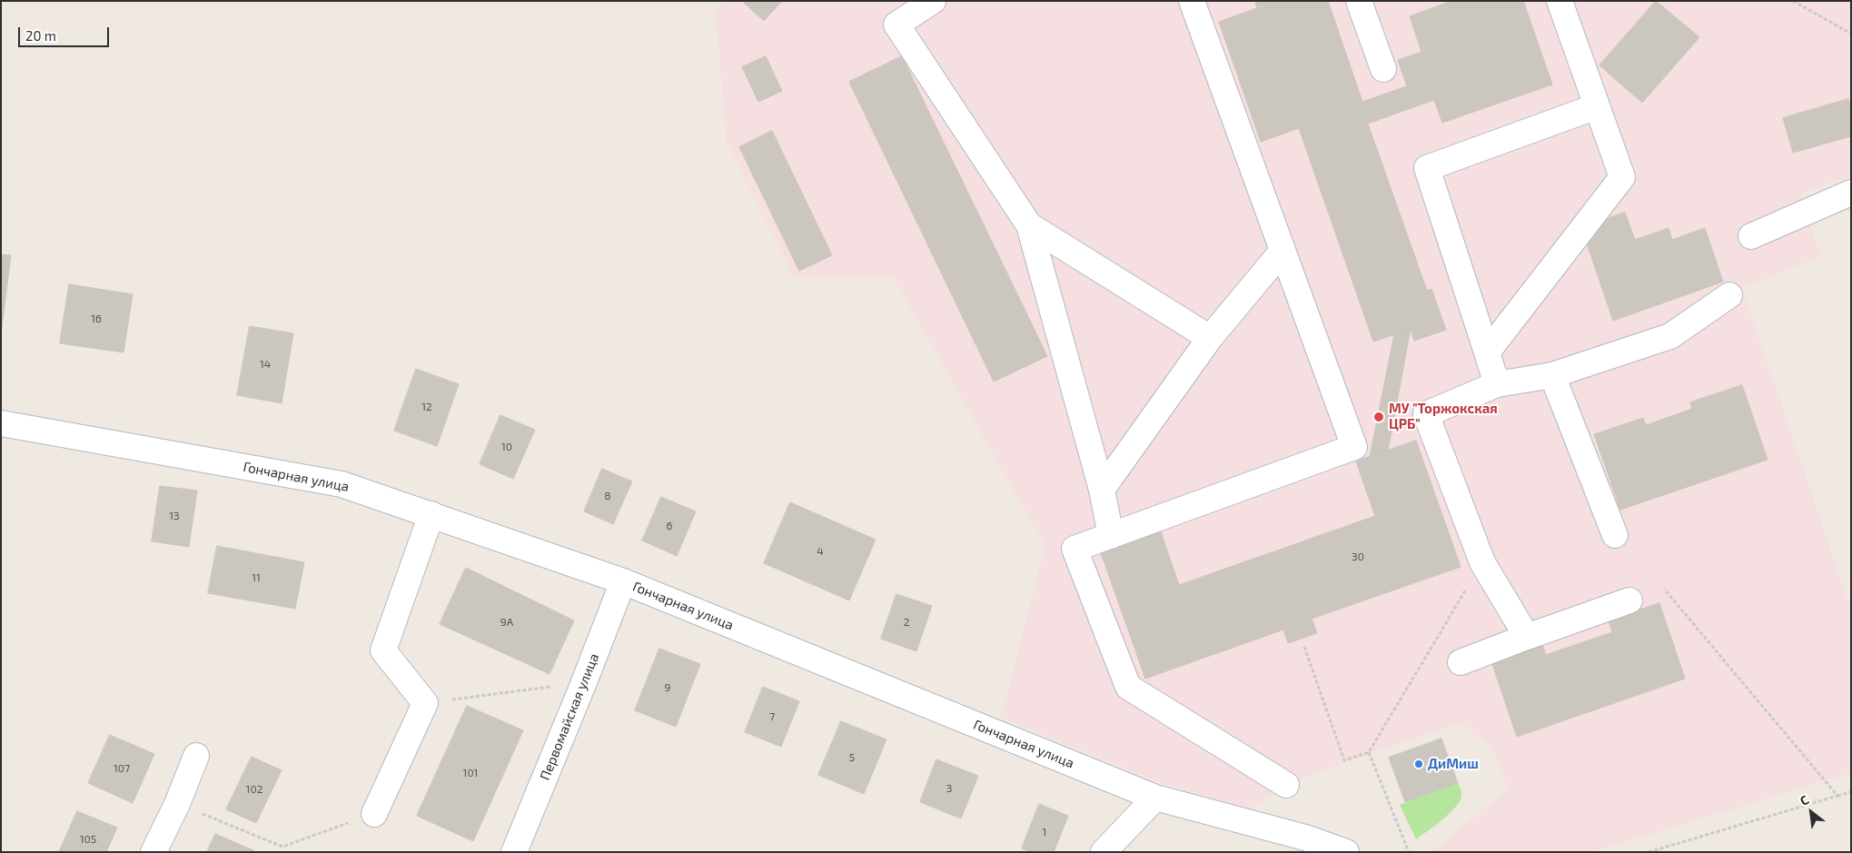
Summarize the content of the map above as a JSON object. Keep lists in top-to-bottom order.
{
  "streets": {
    "street": ["Гончарная улица", "Первомайская улица"]
  },
  "crossings": [
    ["Гончарная улица", "Первомайская улица"]
  ],
  "places": ["МУ \"Торжокская ЦРБ\"", "ДиМиш"],
  "house_numbers": [
    "16",
    "14",
    "12",
    "10",
    "8",
    "13",
    "6",
    "4",
    "30",
    "11",
    "9А",
    "2",
    "9",
    "7",
    "5",
    "107",
    "101",
    "3",
    "102",
    "1",
    "105"
  ],
  "scale_bar": "20 m",
  "north": "top left"
}
